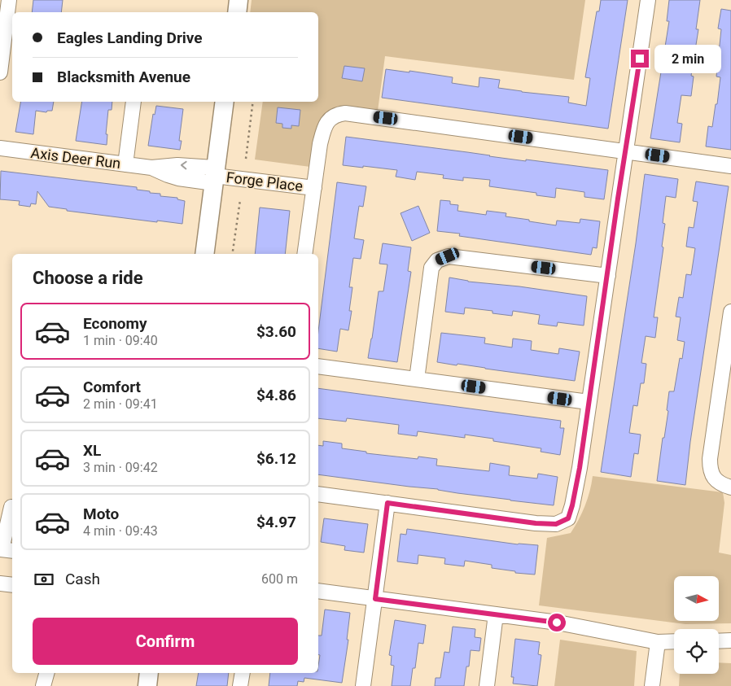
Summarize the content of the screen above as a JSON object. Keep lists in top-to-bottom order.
{
  "streets": {
    "street": ["Axis Deer Run", "Forge Place"]
  },
  "crossings": [
    ["Axis Deer Run", "Forge Place"]
  ],
  "north": "right",
  "page": {
    "banner": ["Eagles Landing Drive", "Blacksmith Avenue"],
    "bubble": "2 min",
    "heading": "Choose a ride",
    "list": [
      {
        "name": "Economy",
        "note": "1 min · 09:40",
        "value": "$3.60"
      },
      {
        "name": "Comfort",
        "note": "2 min · 09:41",
        "value": "$4.86"
      },
      {
        "name": "XL",
        "note": "3 min · 09:42",
        "value": "$6.12"
      },
      {
        "name": "Moto",
        "note": "4 min · 09:43",
        "value": "$4.97"
      }
    ],
    "pay": ["Cash", "600 m"],
    "buttons": "Confirm"
  }
}
